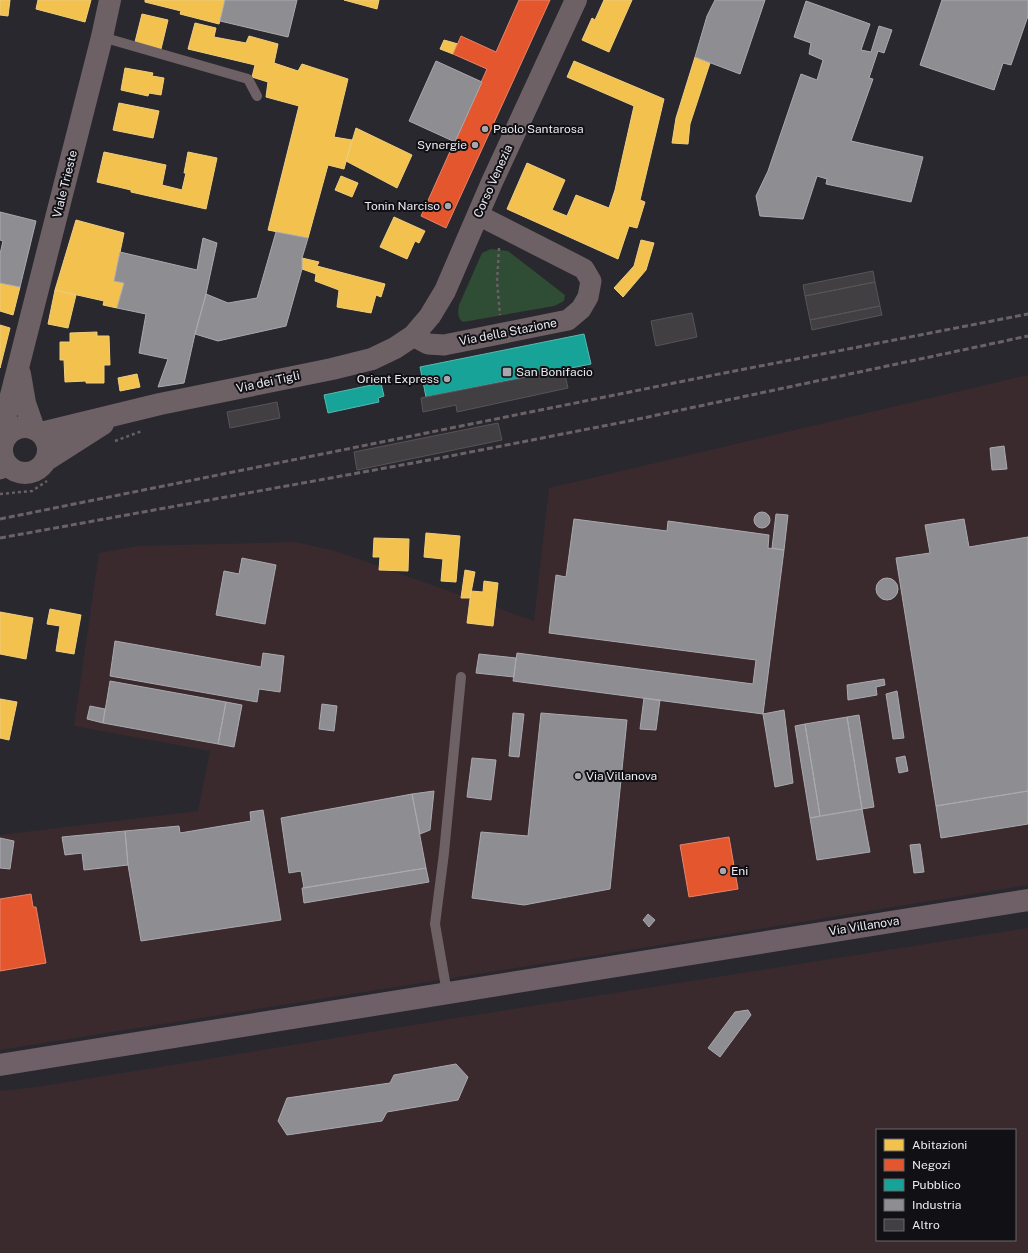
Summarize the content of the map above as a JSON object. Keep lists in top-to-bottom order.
{
  "streets": {
    "main road": ["Via Villanova"],
    "street": [
      "Corso Venezia",
      "Viale Trieste",
      "Via della Stazione",
      "Via dei Tigli"
    ]
  },
  "crossings": [
    ["Corso Venezia", "Via della Stazione"],
    ["Corso Venezia", "Via dei Tigli"],
    ["Viale Trieste", "Via dei Tigli"],
    ["Via della Stazione", "Via dei Tigli"]
  ],
  "places": {
    "other": [
      "Paolo Santarosa",
      "Synergie",
      "Tonin Narciso",
      "Orient Express",
      "Via Villanova",
      "Eni"
    ],
    "transit": ["San Bonifacio"]
  },
  "legend": [
    "Abitazioni",
    "Negozi",
    "Pubblico",
    "Industria",
    "Altro"
  ]
}
